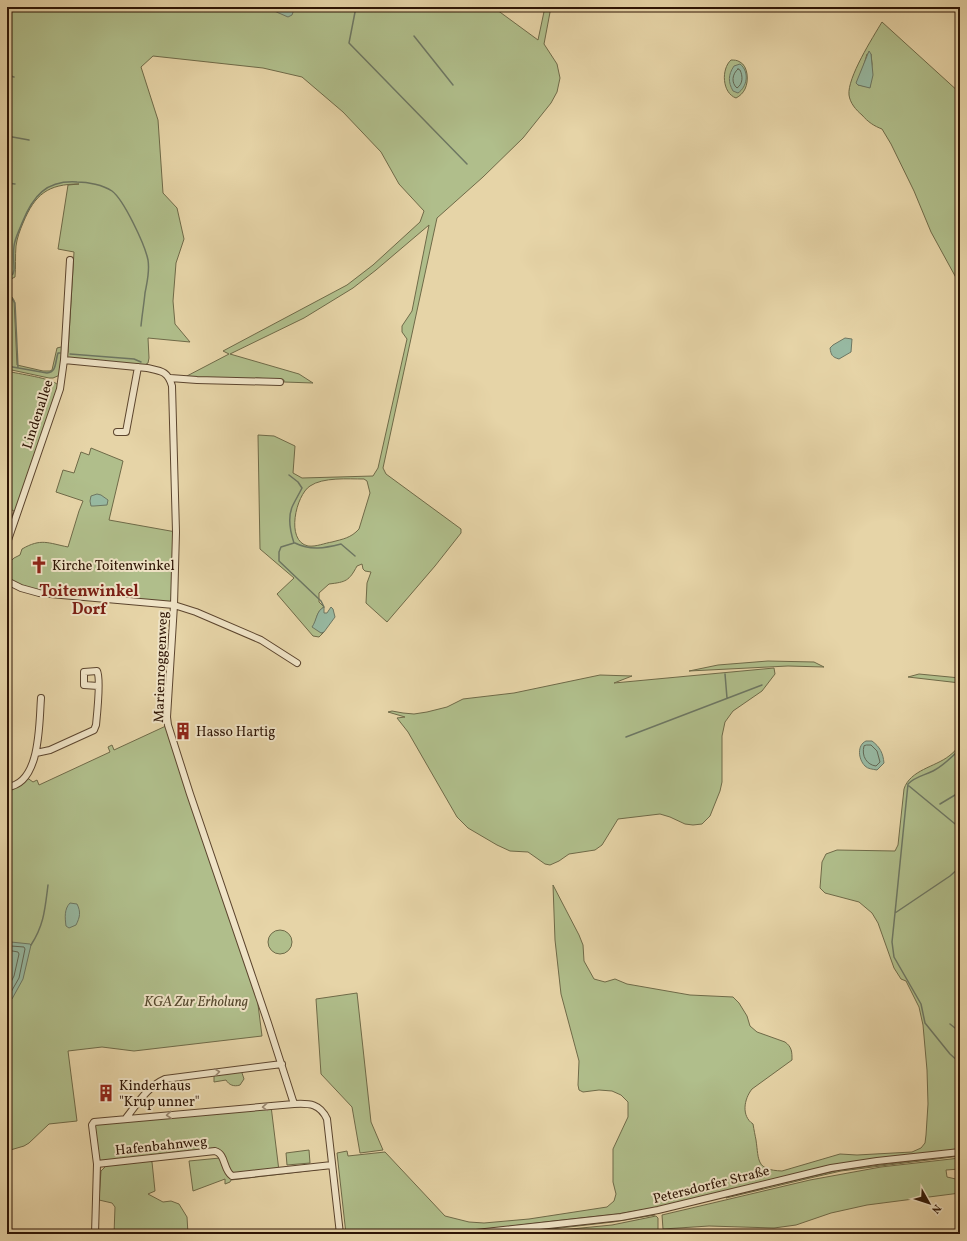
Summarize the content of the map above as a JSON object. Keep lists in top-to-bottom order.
{
  "streets": {
    "street": [
      "Lindenallee",
      "Marienroggenweg",
      "Hafenbahnweg",
      "Petersdorfer Straße"
    ]
  },
  "districts": ["Toitenwinkel Dorf"],
  "parks": ["KGA Zur Erholung"],
  "places": {
    "church": ["Kirche Toitenwinkel"],
    "building": ["Hasso Hartig", "Kinderhaus \"Krup unner\""]
  },
  "north": "bottom right"
}
